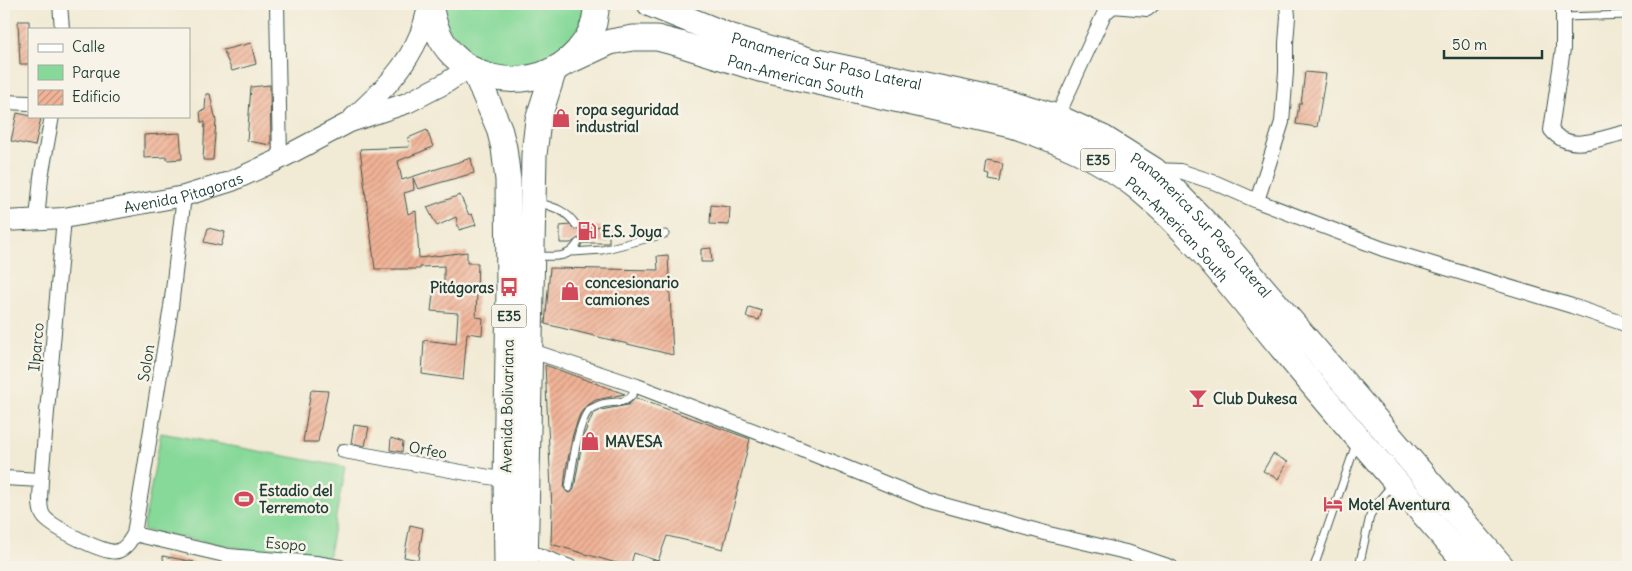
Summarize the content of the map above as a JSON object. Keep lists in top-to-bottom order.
{
  "streets": {
    "highway": [
      "Panamerica Sur Paso Lateral",
      "Pan-American South",
      "E35",
      "Avenida Bolivariana"
    ],
    "main road": ["Avenida Pitagoras"],
    "street": [
      "Ilparco",
      "Solon",
      "Orfeo",
      "Esopo"
    ]
  },
  "crossings": [
    ["Pan-American South", "E35"],
    ["Pan-American South", "Avenida Bolivariana"],
    ["E35", "Avenida Pitagoras"],
    ["E35", "Avenida Bolivariana"],
    ["Avenida Pitagoras", "Ilparco"],
    ["Avenida Pitagoras", "Solon"],
    ["Avenida Pitagoras", "Avenida Bolivariana"],
    ["Ilparco", "Solon"],
    ["Ilparco", "Esopo"],
    ["Solon", "Esopo"],
    ["Avenida Bolivariana", "Orfeo"]
  ],
  "places": {
    "shop": ["ropa seguridad industrial", "concesionario camiones", "MAVESA"],
    "fuel station": ["E.S. Joya"],
    "bus stop": ["Pitágoras"],
    "bar": ["Club Dukesa"],
    "sports": ["Estadio del Terremoto"],
    "hotel": ["Motel Aventura"]
  },
  "legend": ["Calle", "Parque", "Edificio"],
  "scale_bar": "50 m"
}
